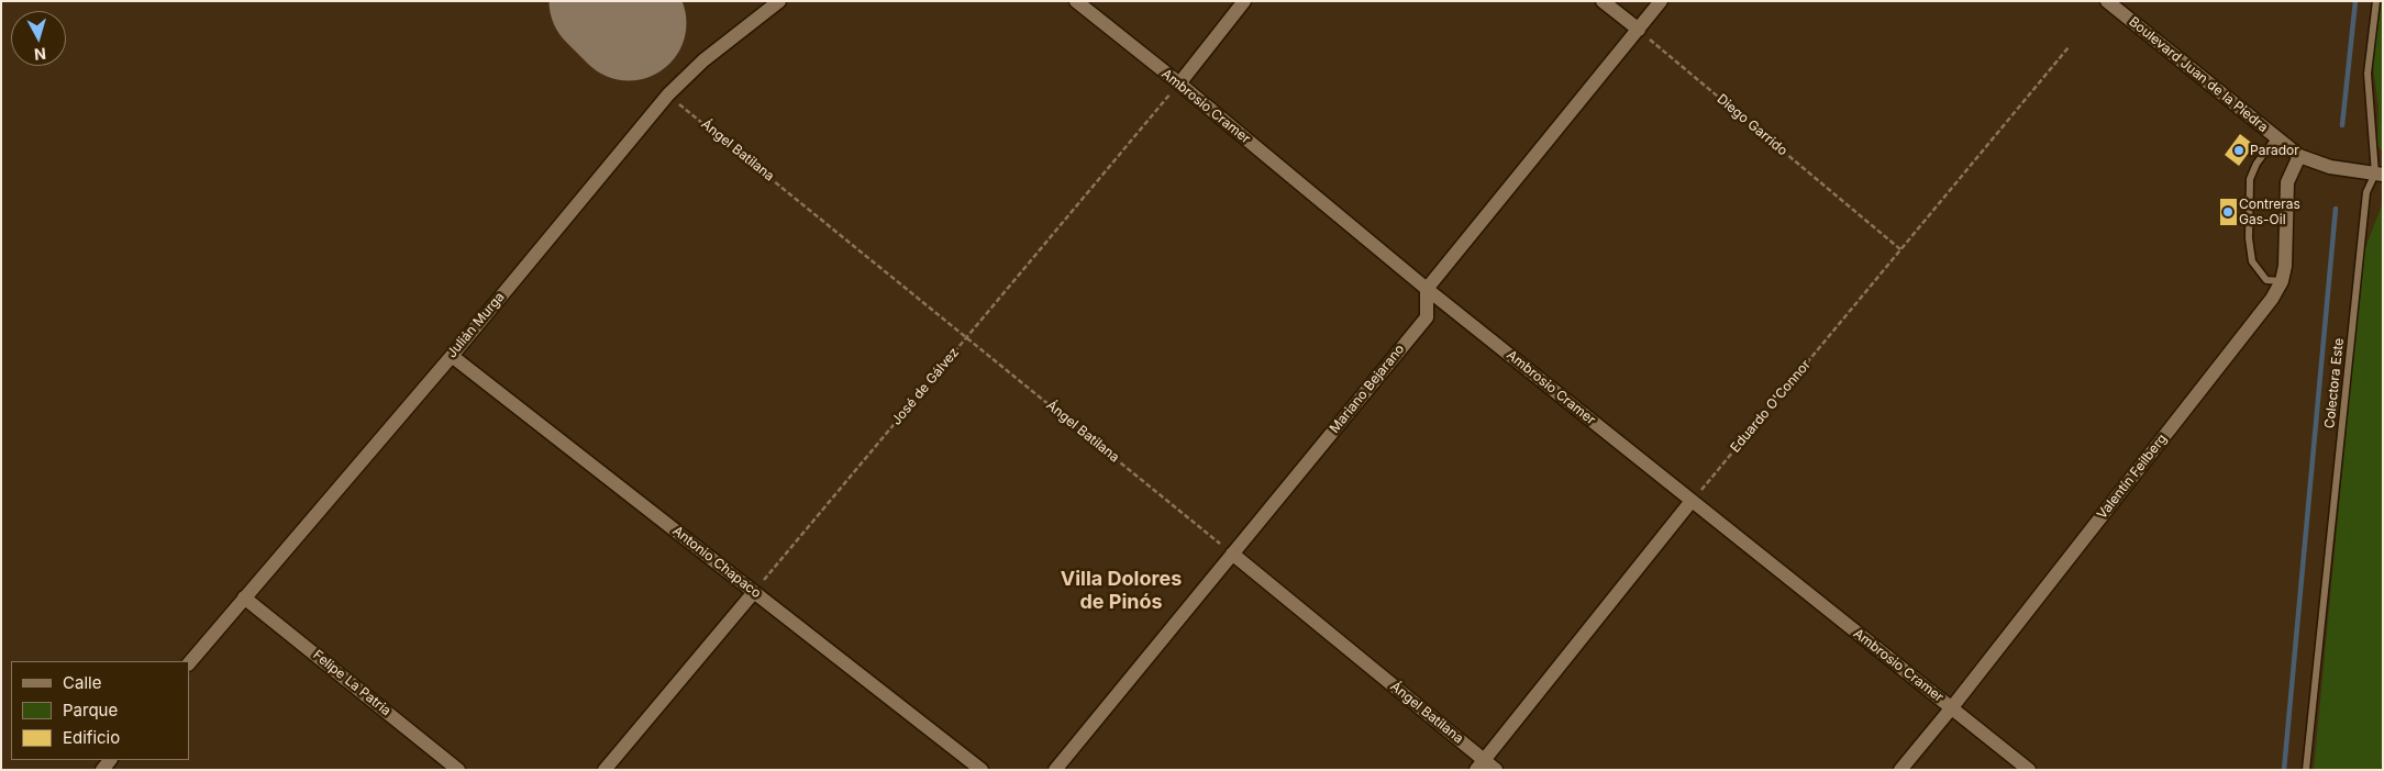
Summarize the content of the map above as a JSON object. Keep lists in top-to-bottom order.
{
  "streets": {
    "street": [
      "Boulevard Juan de la Piedra",
      "Ambrosio Cramer",
      "Ángel Batilana",
      "Julián Murga",
      "Mariano Bejarano",
      "Valentín Feilberg",
      "Antonio Chapaco",
      "Felipe La Patria"
    ],
    "lane": ["Colectora Este"],
    "path": ["Diego Garrido", "José de Gálvez", "Eduardo O'Connor"]
  },
  "crossings": [
    ["Boulevard Juan de la Piedra", "Colectora Este"],
    ["Boulevard Juan de la Piedra", "Valentín Feilberg"],
    ["Ambrosio Cramer", "José de Gálvez"],
    ["Ambrosio Cramer", "Mariano Bejarano"],
    ["Ambrosio Cramer", "Eduardo O'Connor"],
    ["Ambrosio Cramer", "Valentín Feilberg"],
    ["Diego Garrido", "Eduardo O'Connor"],
    ["Ángel Batilana", "Julián Murga"],
    ["Ángel Batilana", "José de Gálvez"],
    ["Ángel Batilana", "Mariano Bejarano"],
    ["Julián Murga", "Antonio Chapaco"],
    ["Julián Murga", "Felipe La Patria"],
    ["José de Gálvez", "Antonio Chapaco"]
  ],
  "districts": ["Villa Dolores de Pinós"],
  "places": ["Parador", "Contreras Gas-Oil"],
  "legend": ["Calle", "Parque", "Edificio"],
  "north": "bottom"
}
